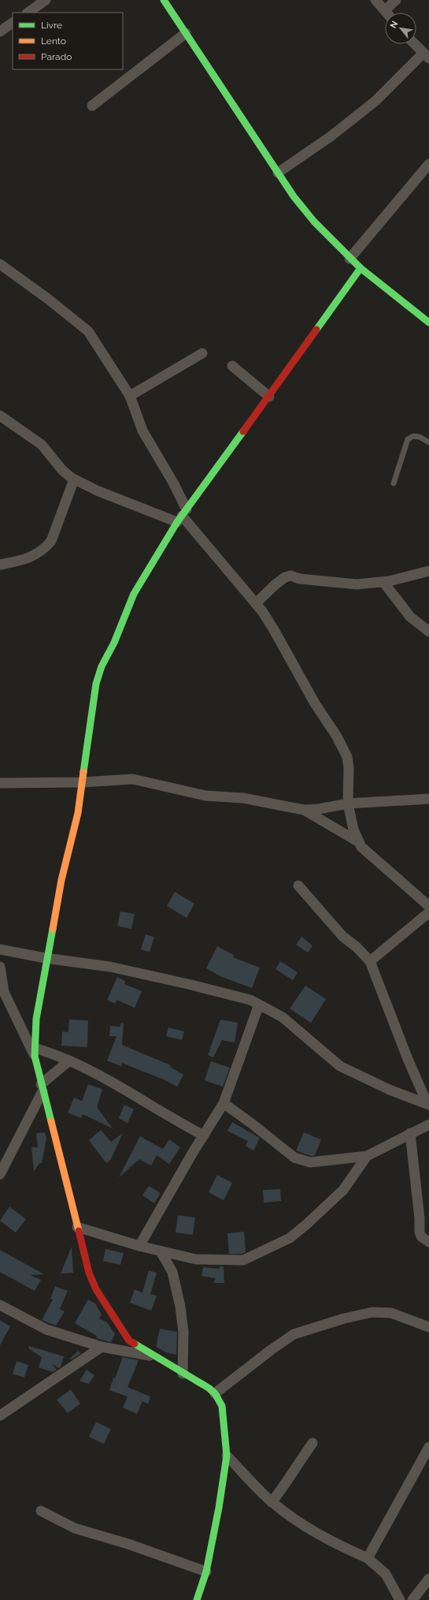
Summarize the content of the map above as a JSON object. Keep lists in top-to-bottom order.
{
  "legend": ["Livre", "Lento", "Parado"],
  "north": "top left"
}
